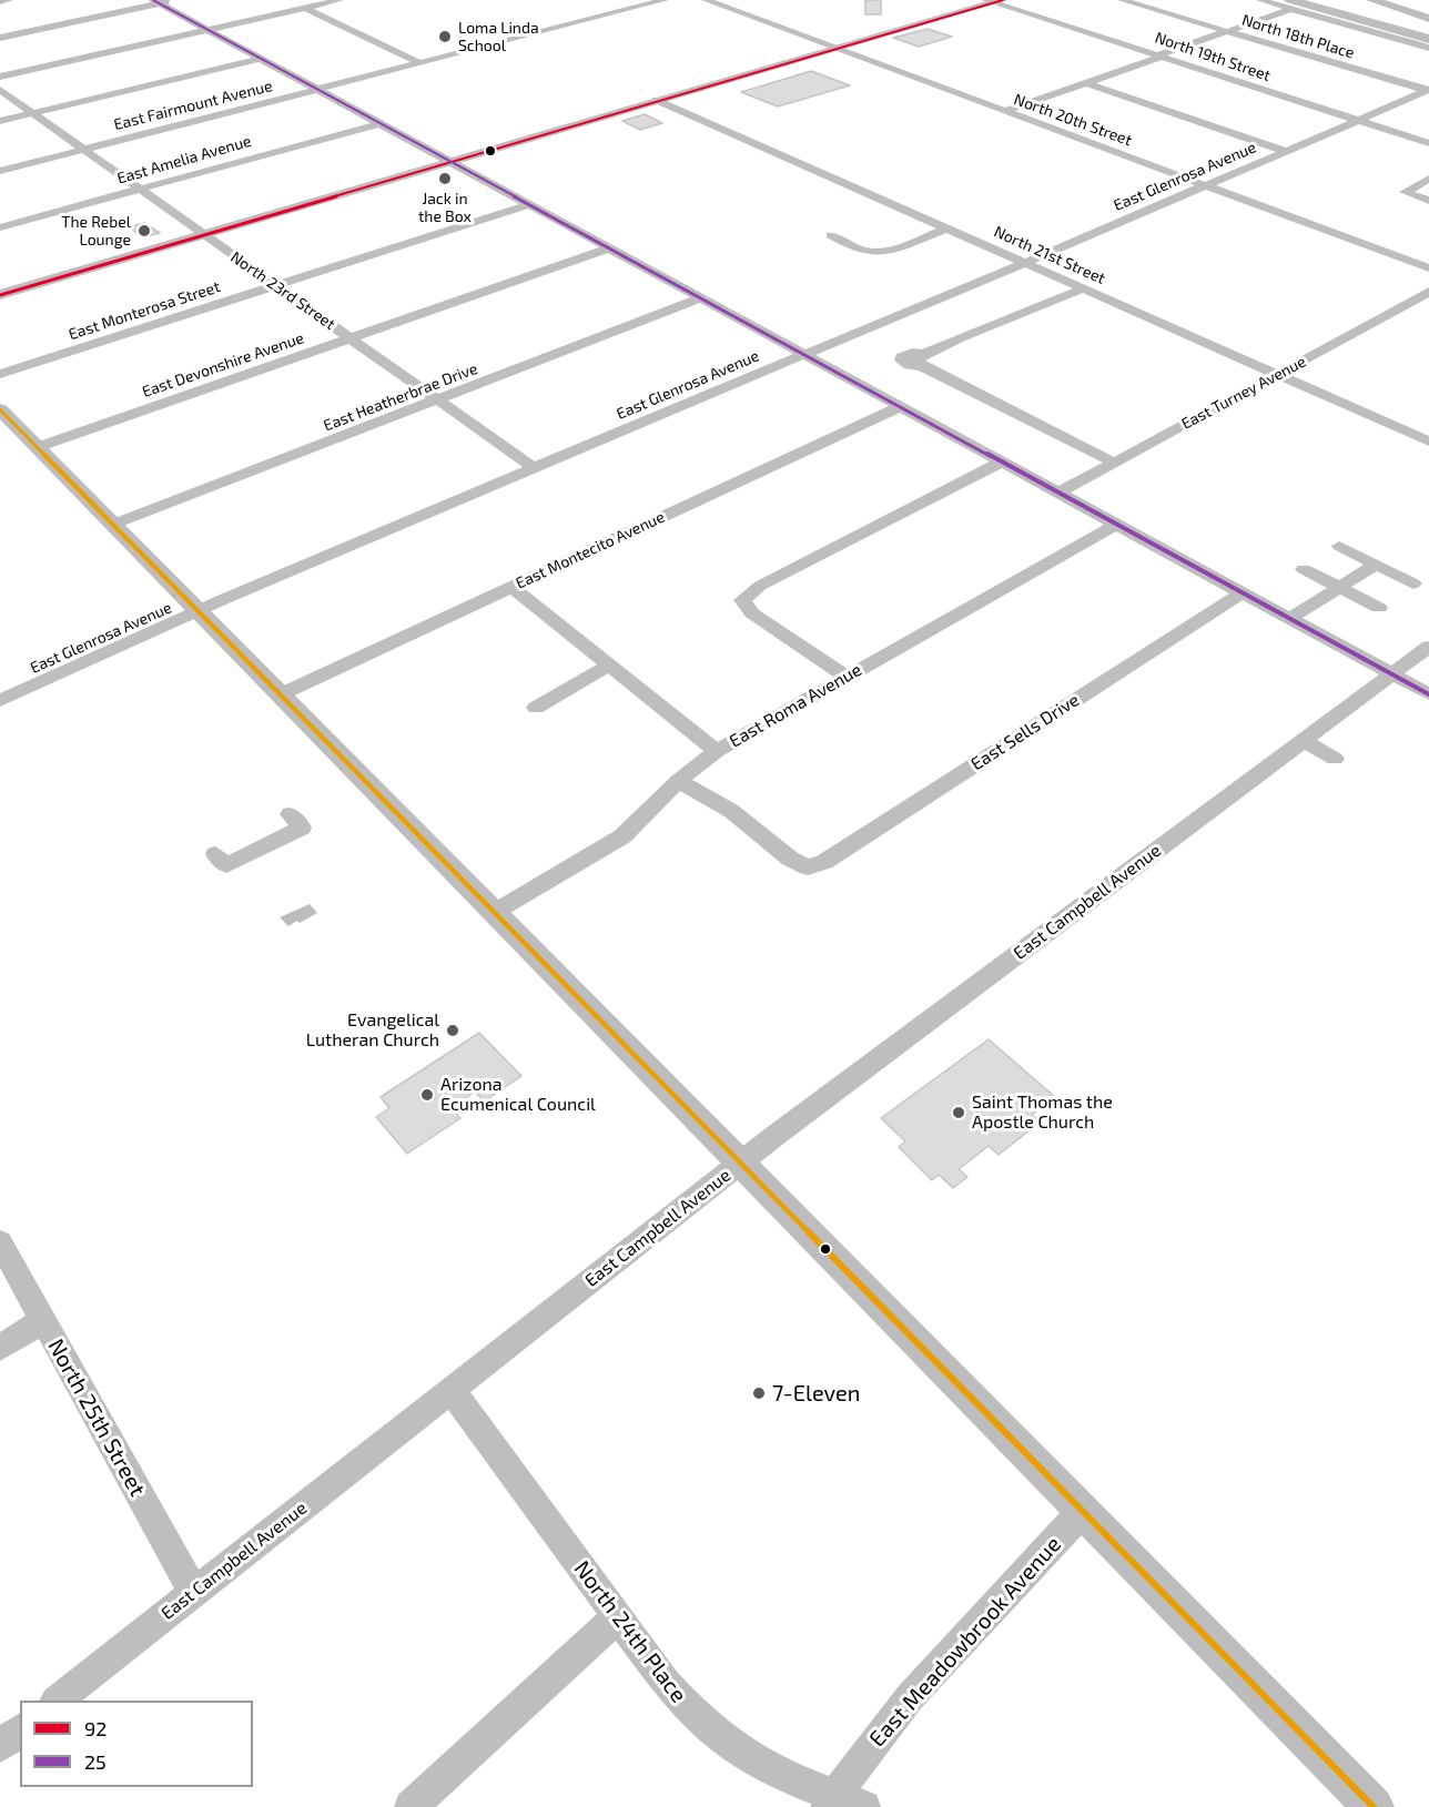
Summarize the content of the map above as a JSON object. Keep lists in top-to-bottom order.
{
  "streets": {
    "street": [
      "North 18th Place",
      "North 19th Street",
      "East Fairmount Avenue",
      "North 20th Street",
      "East Amelia Avenue",
      "East Glenrosa Avenue",
      "North 21st Street",
      "North 23rd Street",
      "East Monterosa Street",
      "East Devonshire Avenue",
      "East Turney Avenue",
      "East Heatherbrae Drive",
      "East Montecito Avenue",
      "East Roma Avenue",
      "East Sells Drive",
      "East Campbell Avenue",
      "North 25th Street",
      "North 24th Place",
      "East Meadowbrook Avenue"
    ]
  },
  "crossings": [
    ["North 18th Place", "East Glenrosa Avenue"],
    ["North 19th Street", "East Glenrosa Avenue"],
    ["East Fairmount Avenue", "North 23rd Street"],
    ["North 20th Street", "East Glenrosa Avenue"],
    ["East Amelia Avenue", "North 23rd Street"],
    ["East Glenrosa Avenue", "North 21st Street"],
    ["East Glenrosa Avenue", "North 23rd Street"],
    ["North 21st Street", "East Turney Avenue"],
    ["North 23rd Street", "East Monterosa Street"],
    ["North 23rd Street", "East Devonshire Avenue"],
    ["North 23rd Street", "East Heatherbrae Drive"],
    ["East Roma Avenue", "East Sells Drive"],
    ["East Campbell Avenue", "North 25th Street"],
    ["East Campbell Avenue", "North 24th Place"],
    ["North 24th Place", "East Meadowbrook Avenue"]
  ],
  "places": [
    "Loma Linda School",
    "Jack in the Box",
    "The Rebel Lounge",
    "Evangelical Lutheran Church",
    "Arizona Ecumenical Council",
    "Saint Thomas the Apostle Church",
    "7-Eleven"
  ],
  "lines": ["transit line 92", "transit line 25"],
  "legend": ["92", "25"]
}
